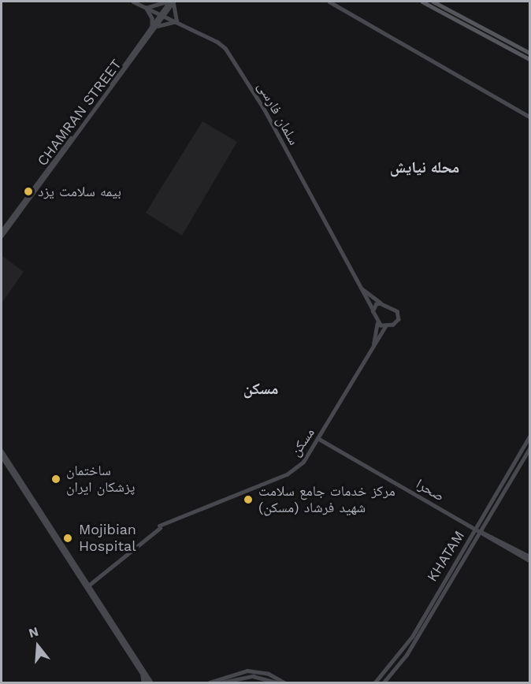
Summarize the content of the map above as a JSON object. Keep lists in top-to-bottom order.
{
  "streets": {
    "main road": [
      "CHAMRAN STREET",
      "سلمان فارسی",
      "مسکن",
      "صحرا",
      "KHATAM"
    ]
  },
  "crossings": [
    ["CHAMRAN STREET", "سلمان فارسی"],
    ["مسکن", "صحرا"],
    ["صحرا", "KHATAM"]
  ],
  "districts": ["محله نیایش", "مسکن"],
  "places": [
    "بيمه سلامت يزد",
    "ساختمان پزشکان ایران",
    "مرکز خدمات جامع سلامت شهید فرشاد (مسکن)",
    "Mojibian Hospital"
  ],
  "north": "top"
}
